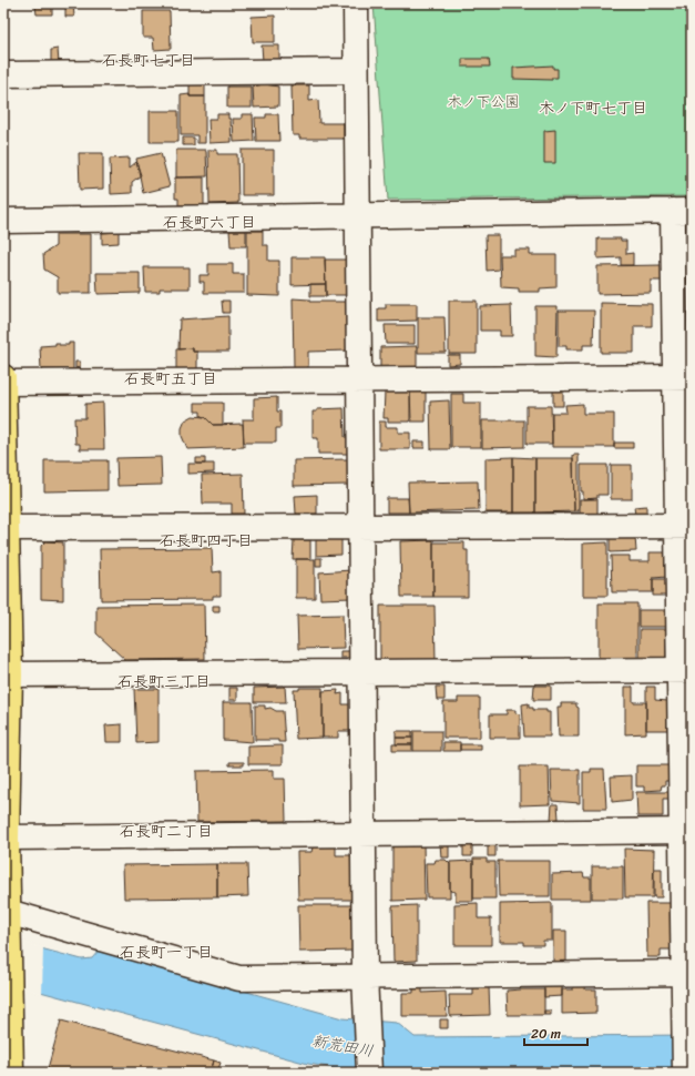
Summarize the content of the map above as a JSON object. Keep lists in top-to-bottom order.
{
  "districts": [
    "石長町七丁目",
    "木ノ下町七丁目",
    "石長町六丁目",
    "石長町五丁目",
    "石長町四丁目",
    "石長町三丁目",
    "石長町二丁目",
    "石長町一丁目"
  ],
  "water": ["新荒田川"],
  "parks": ["木ノ下公園"],
  "scale_bar": "20 m"
}
